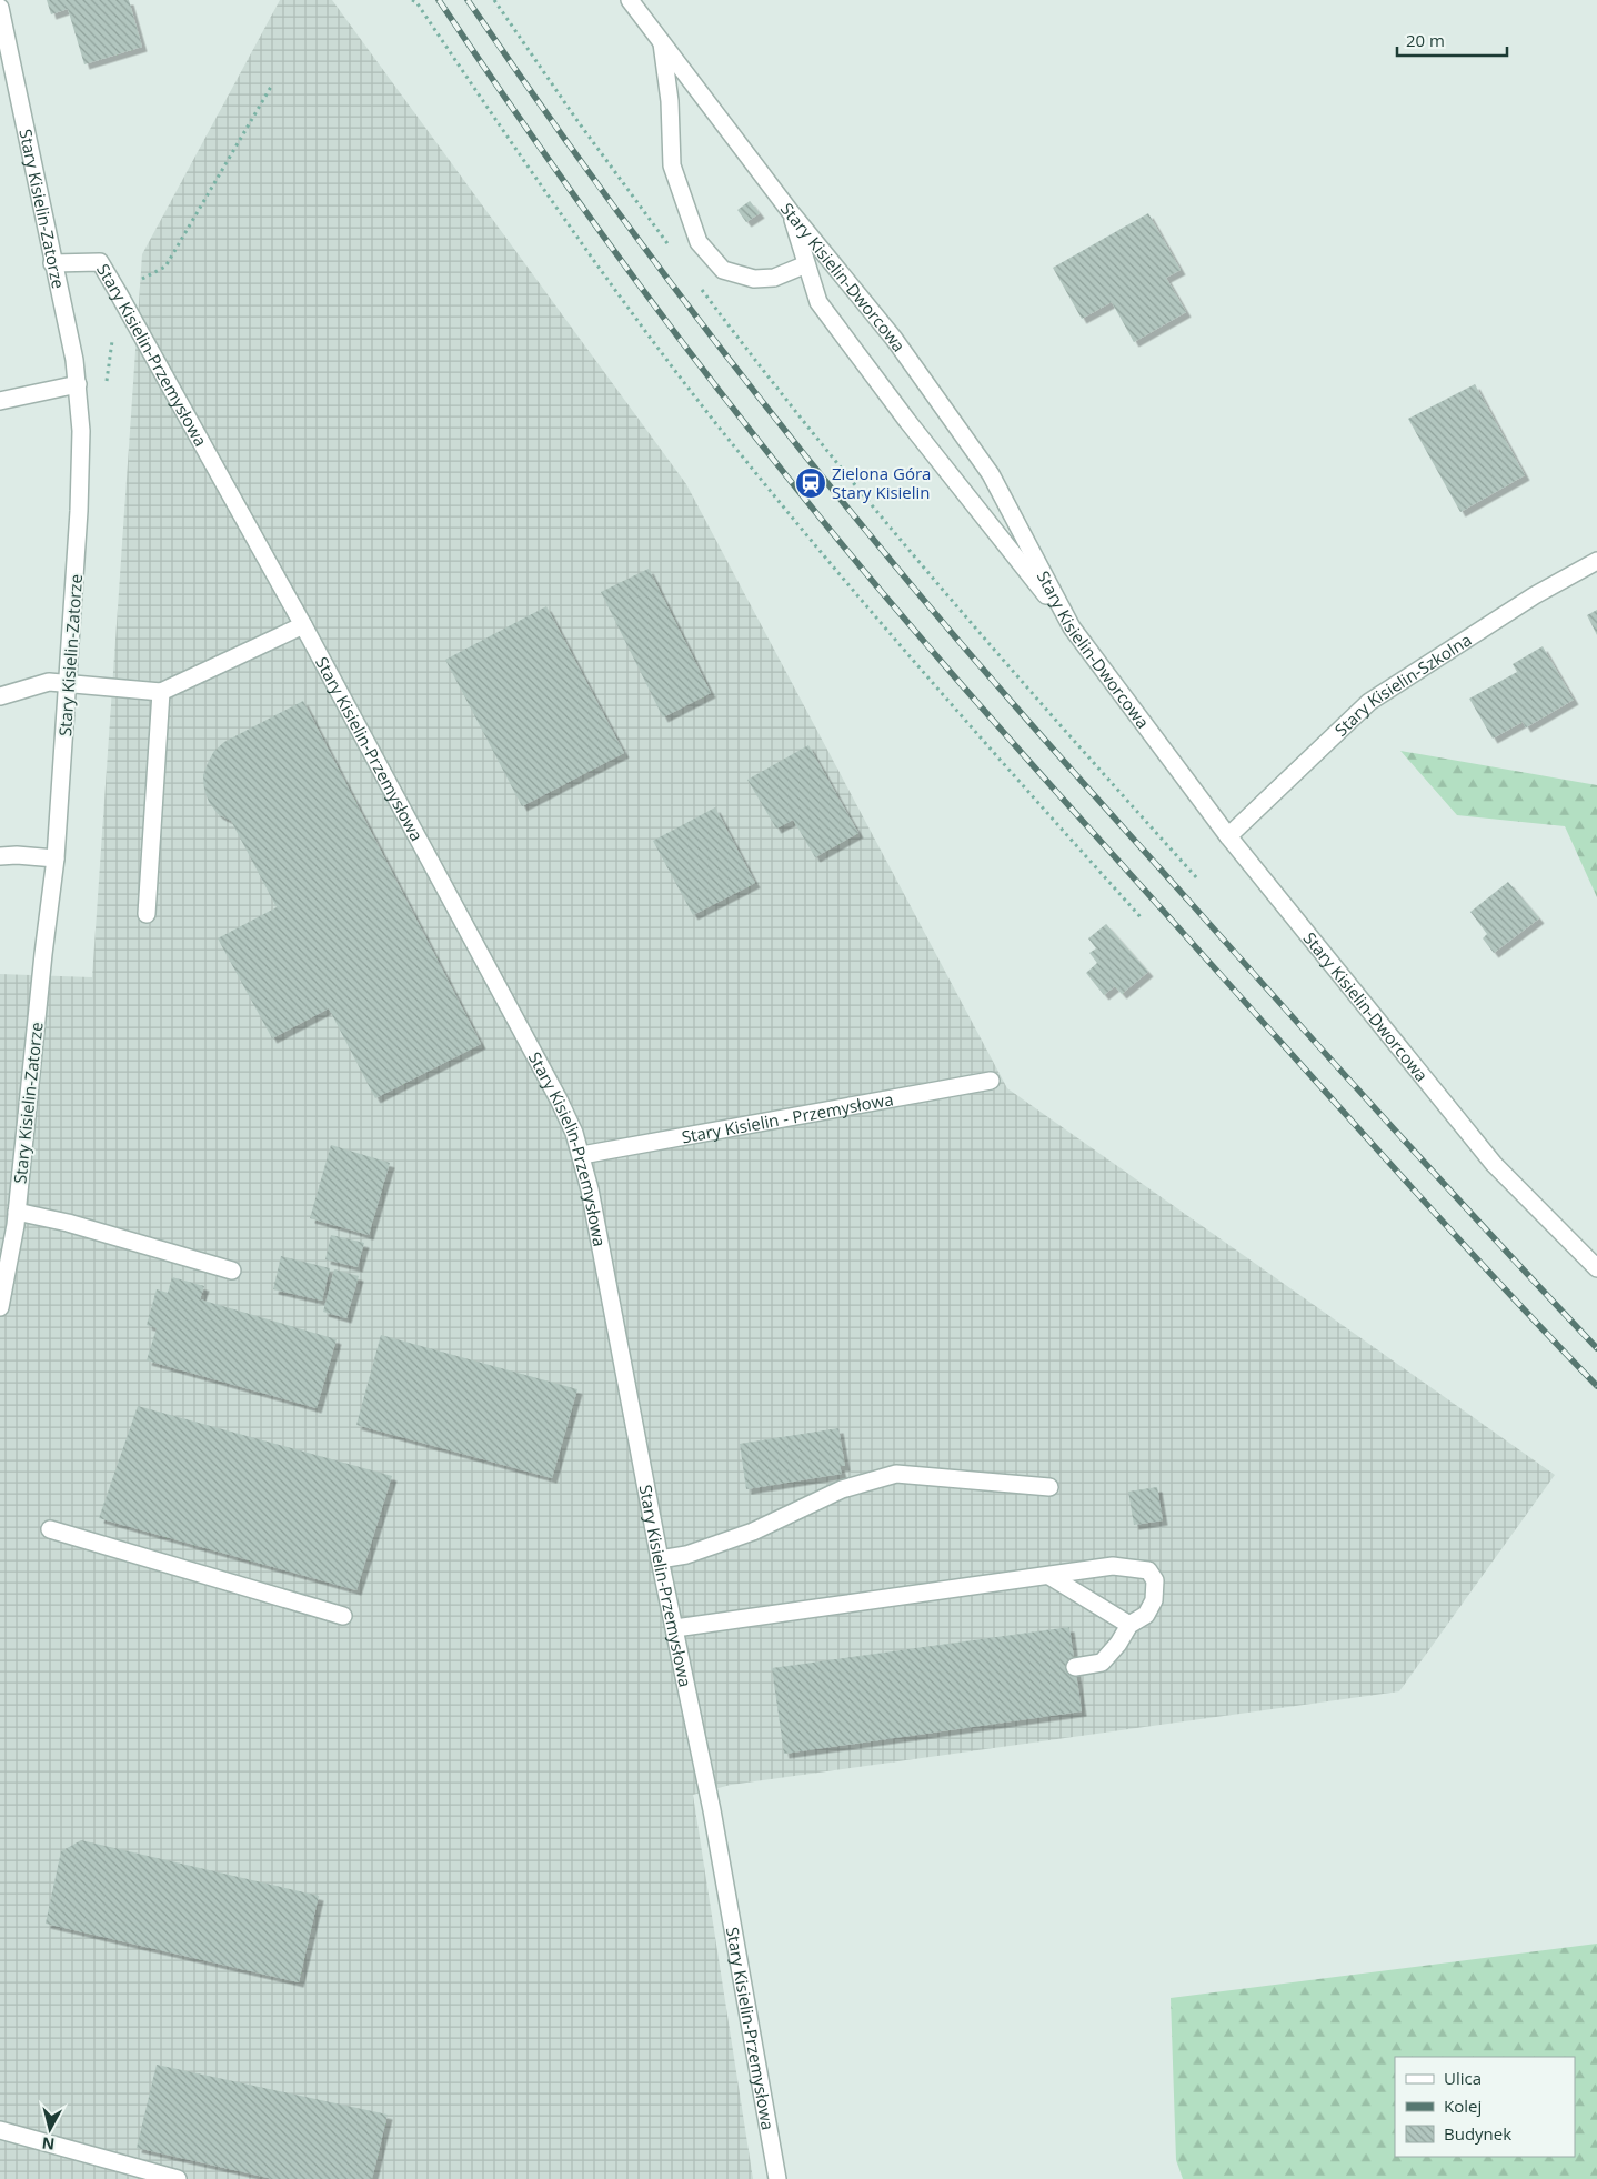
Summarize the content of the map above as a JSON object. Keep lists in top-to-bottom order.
{
  "streets": {
    "street": [
      "Stary Kisielin-Zatorze",
      "Stary Kisielin-Dworcowa",
      "Stary Kisielin-Przemysłowa",
      "Stary Kisielin-Szkolna",
      "Stary Kisielin - Przemysłowa"
    ]
  },
  "crossings": [
    ["Stary Kisielin-Zatorze", "Stary Kisielin-Przemysłowa"],
    ["Stary Kisielin-Dworcowa", "Stary Kisielin-Szkolna"],
    ["Stary Kisielin-Przemysłowa", "Stary Kisielin - Przemysłowa"]
  ],
  "places": {
    "station": ["Zielona Góra Stary Kisielin"]
  },
  "legend": ["Ulica", "Kolej", "Budynek"],
  "scale_bar": "20 m",
  "north": "bottom"
}
